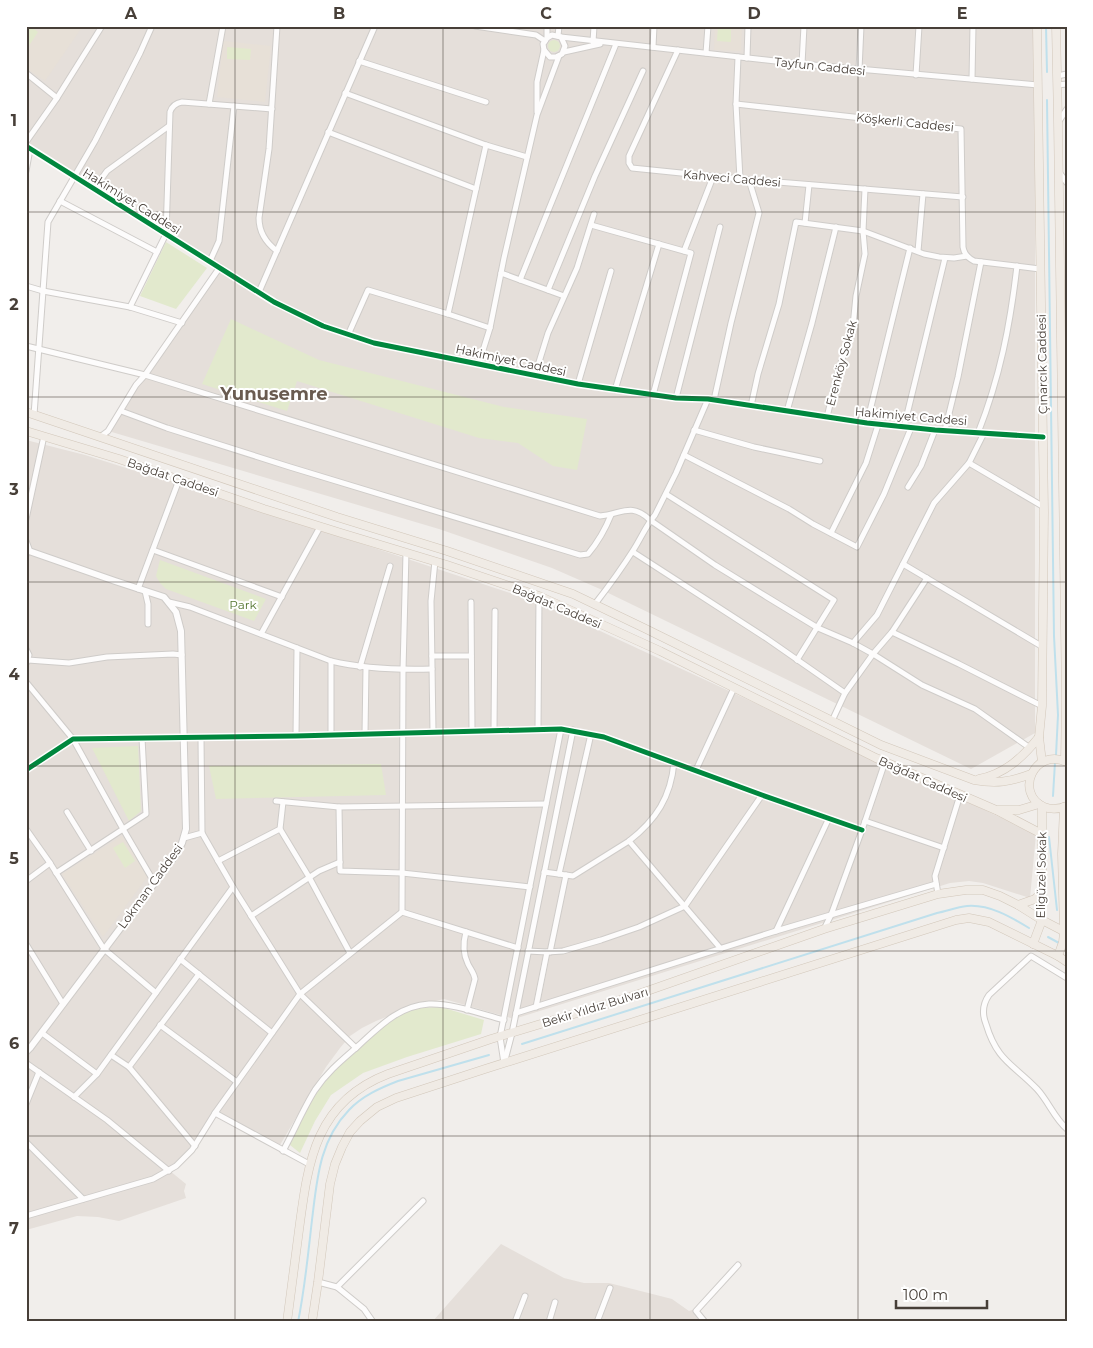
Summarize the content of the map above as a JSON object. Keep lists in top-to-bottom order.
{
  "streets": {
    "main road": [
      "Çınarcık Caddesi",
      "Bağdat Caddesi",
      "Eligüzel Sokak",
      "Bekir Yıldız Bulvarı"
    ],
    "street": [
      "Tayfun Caddesi",
      "Köşkerli Caddesi",
      "Kahveci Caddesi",
      "Hakimiyet Caddesi",
      "Erenköy Sokak",
      "Lokman Caddesi"
    ]
  },
  "crossings": [
    ["Tayfun Caddesi", "Kahveci Caddesi"],
    ["Tayfun Caddesi", "Çınarcık Caddesi"],
    ["Köşkerli Caddesi", "Kahveci Caddesi"],
    ["Kahveci Caddesi", "Erenköy Sokak"],
    ["Hakimiyet Caddesi", "Erenköy Sokak"],
    ["Hakimiyet Caddesi", "Çınarcık Caddesi"],
    ["Bağdat Caddesi", "Eligüzel Sokak"],
    ["Eligüzel Sokak", "Bekir Yıldız Bulvarı"]
  ],
  "districts": ["Yunusemre"],
  "parks": ["Park"],
  "scale_bar": "100 m",
  "grid": {
    "columns": [
      "A",
      "B",
      "C",
      "D",
      "E"
    ],
    "rows": [
      "1",
      "2",
      "3",
      "4",
      "5",
      "6",
      "7"
    ]
  }
}
